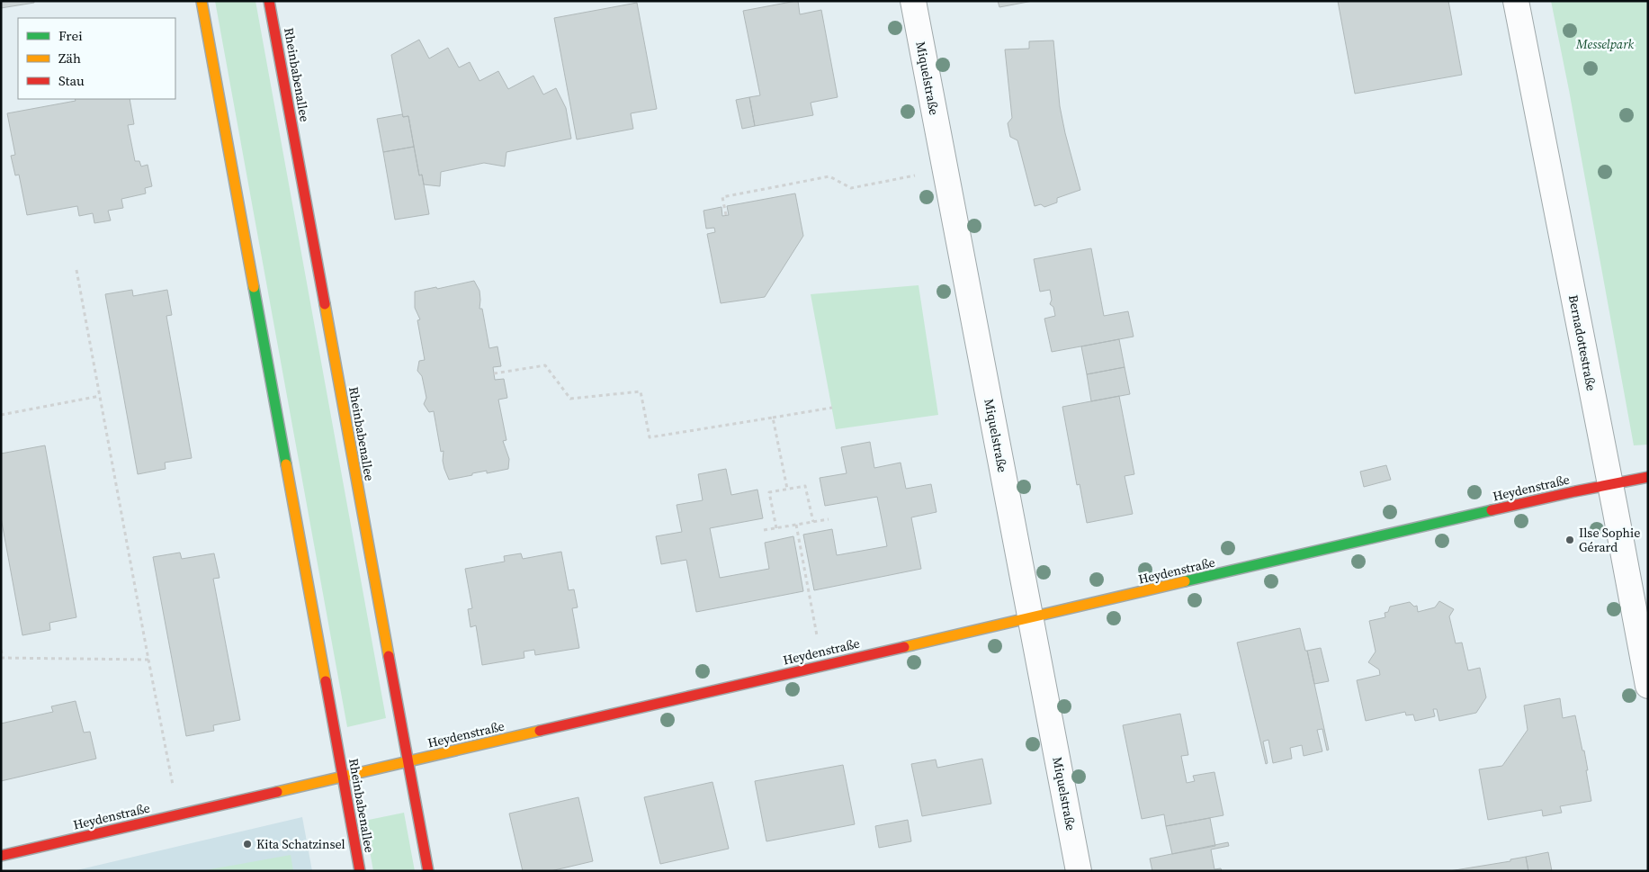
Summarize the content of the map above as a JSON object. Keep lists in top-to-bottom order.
{
  "streets": {
    "street": [
      "Rheinbabenallee",
      "Miquelstraße",
      "Bernadottestraße",
      "Heydenstraße"
    ]
  },
  "crossings": [
    ["Rheinbabenallee", "Heydenstraße"],
    ["Miquelstraße", "Heydenstraße"],
    ["Bernadottestraße", "Heydenstraße"]
  ],
  "parks": ["Messelpark"],
  "places": ["Ilse Sophie Gérard", "Kita Schatzinsel"],
  "legend": ["Frei", "Zäh", "Stau"]
}
